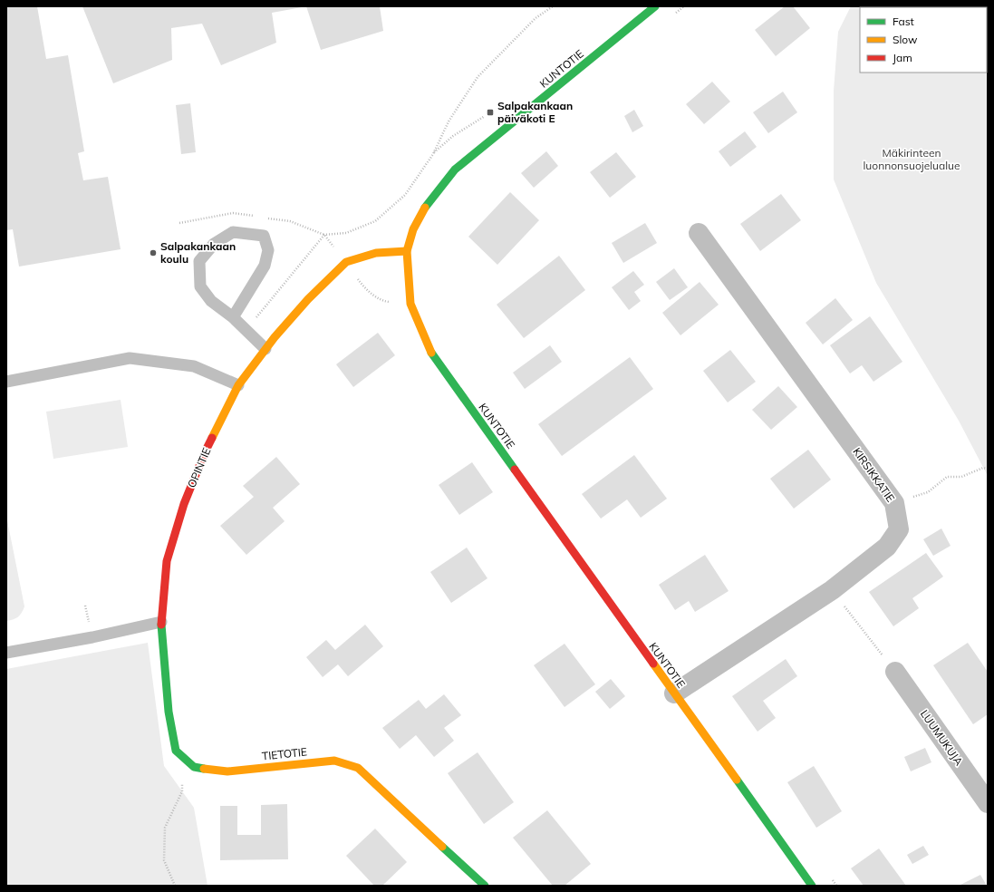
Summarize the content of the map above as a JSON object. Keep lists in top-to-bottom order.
{
  "streets": {
    "street": [
      "KUNTOTIE",
      "OPINTIE",
      "KIRSIKKATIE",
      "LUUMUKUJA",
      "TIETOTIE"
    ]
  },
  "crossings": [
    ["KUNTOTIE", "OPINTIE"],
    ["KUNTOTIE", "KIRSIKKATIE"],
    ["OPINTIE", "TIETOTIE"]
  ],
  "parks": ["Mäkirinteen luonnonsuojelualue"],
  "places": {
    "transit": ["Salpakankaan päiväkoti E"],
    "other": ["Salpakankaan koulu"]
  },
  "legend": ["Fast", "Slow", "Jam"]
}
